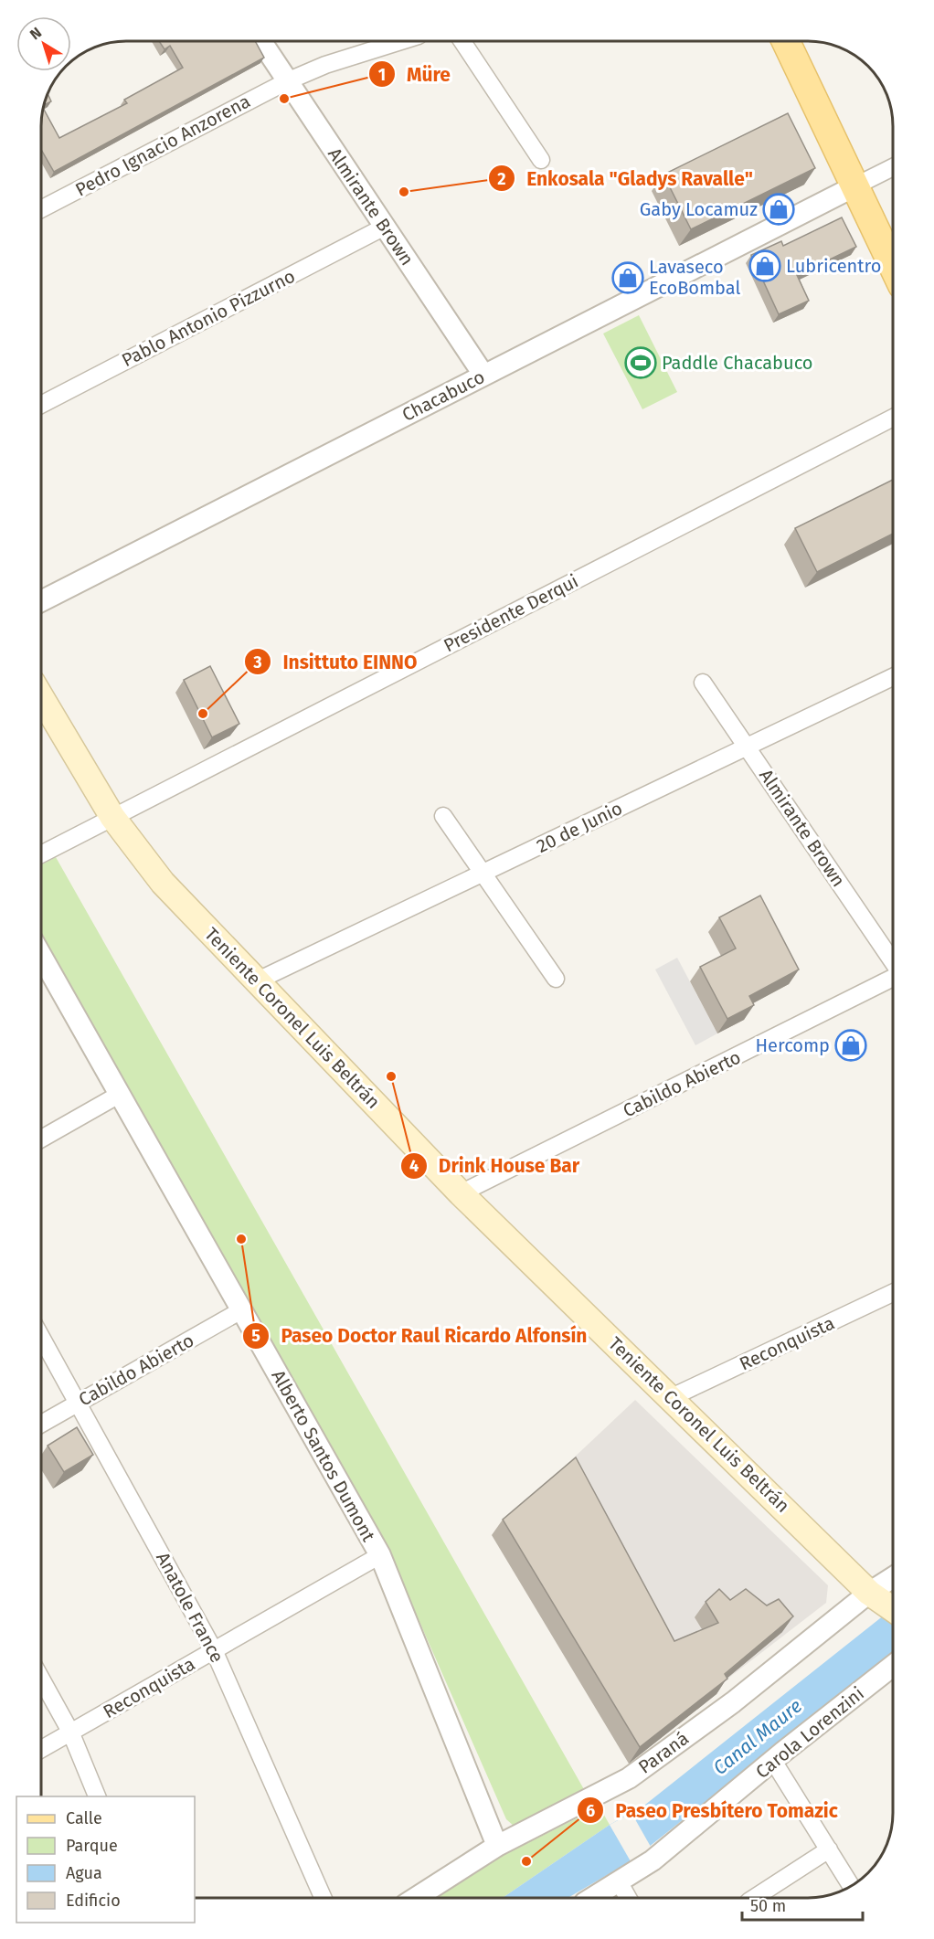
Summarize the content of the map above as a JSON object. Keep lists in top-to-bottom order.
{
  "streets": {
    "main road": ["Teniente Coronel Luis Beltrán"],
    "street": [
      "Pedro Ignacio Anzorena",
      "Almirante Brown",
      "Pablo Antonio Pizzurno",
      "Chacabuco",
      "Presidente Derqui",
      "20 de Junio",
      "Cabildo Abierto",
      "Reconquista",
      "Alberto Santos Dumont",
      "Anatole France",
      "Carola Lorenzini",
      "Paraná"
    ]
  },
  "crossings": [
    ["Pedro Ignacio Anzorena", "Almirante Brown"],
    ["Almirante Brown", "Pablo Antonio Pizzurno"],
    ["Almirante Brown", "Chacabuco"],
    ["Almirante Brown", "20 de Junio"],
    ["Presidente Derqui", "Teniente Coronel Luis Beltrán"],
    ["20 de Junio", "Teniente Coronel Luis Beltrán"],
    ["Teniente Coronel Luis Beltrán", "Cabildo Abierto"],
    ["Teniente Coronel Luis Beltrán", "Reconquista"],
    ["Teniente Coronel Luis Beltrán", "Paraná"],
    ["Cabildo Abierto", "Alberto Santos Dumont"],
    ["Cabildo Abierto", "Anatole France"],
    ["Reconquista", "Alberto Santos Dumont"],
    ["Reconquista", "Anatole France"],
    ["Alberto Santos Dumont", "Paraná"]
  ],
  "water": ["Canal Maure"],
  "places": {
    "other": [
      "Müre",
      "Enkosala \"Gladys Ravalle\"",
      "Insittuto EINNO",
      "Drink House Bar",
      "Paseo Doctor Raul Ricardo Alfonsín",
      "Paseo Presbítero Tomazic"
    ],
    "shop": [
      "Gaby Locamuz",
      "Lubricentro",
      "Lavaseco EcoBombal",
      "Hercomp"
    ],
    "sports": ["Paddle Chacabuco"]
  },
  "legend": [
    "Calle",
    "Parque",
    "Agua",
    "Edificio"
  ],
  "scale_bar": "50 m",
  "north": "top left"
}
